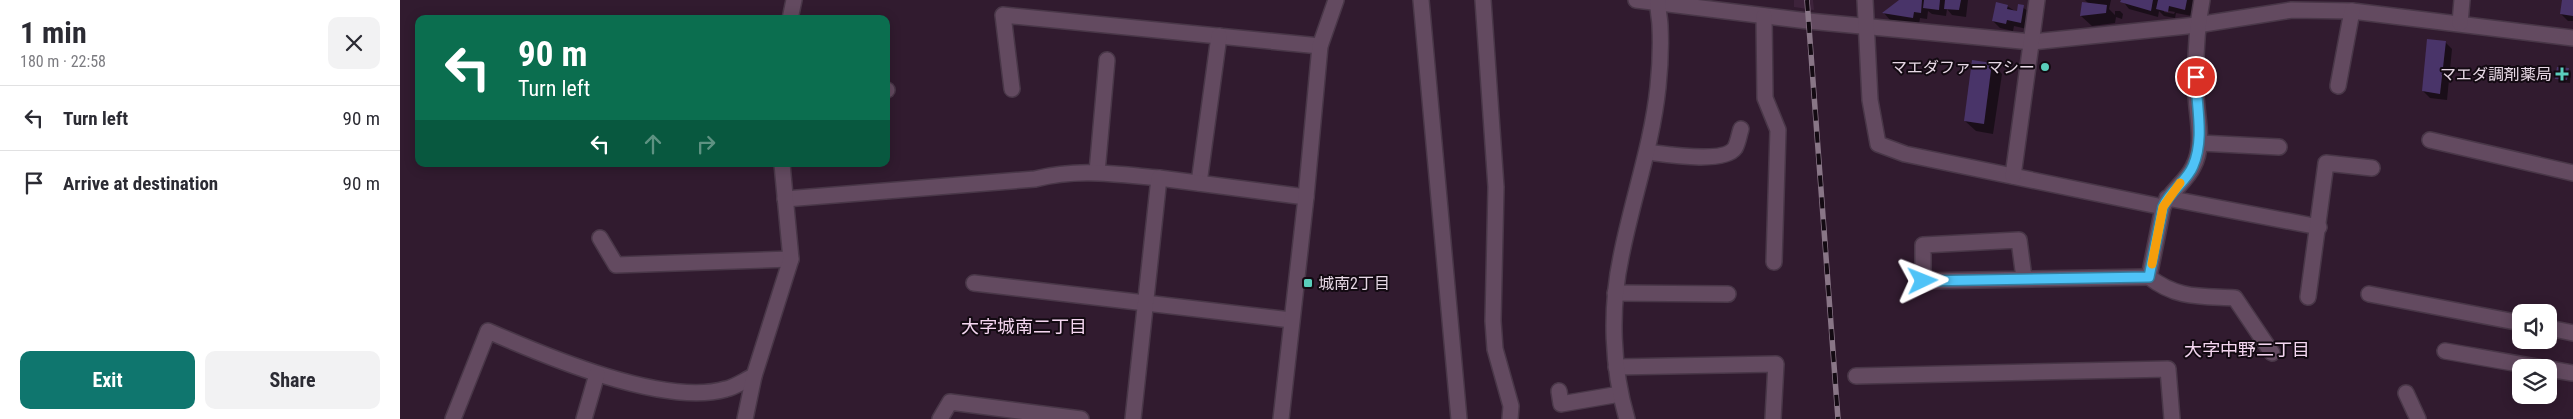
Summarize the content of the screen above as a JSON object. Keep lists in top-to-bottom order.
{
  "districts": ["大字城南二丁目", "大字中野二丁目"],
  "places": {
    "other": ["マエダファーマシー"],
    "health": ["マエダ調剤薬局"],
    "transit": ["城南2丁目"]
  },
  "page": {
    "heading": ["1 min", "180 m · 22:58"],
    "turn": ["90 m", "Turn left"],
    "list": [
      {
        "name": "Turn left",
        "value": "90 m"
      },
      {
        "name": "Arrive at destination",
        "value": "90 m"
      }
    ],
    "buttons": ["Exit", "Share"]
  }
}
